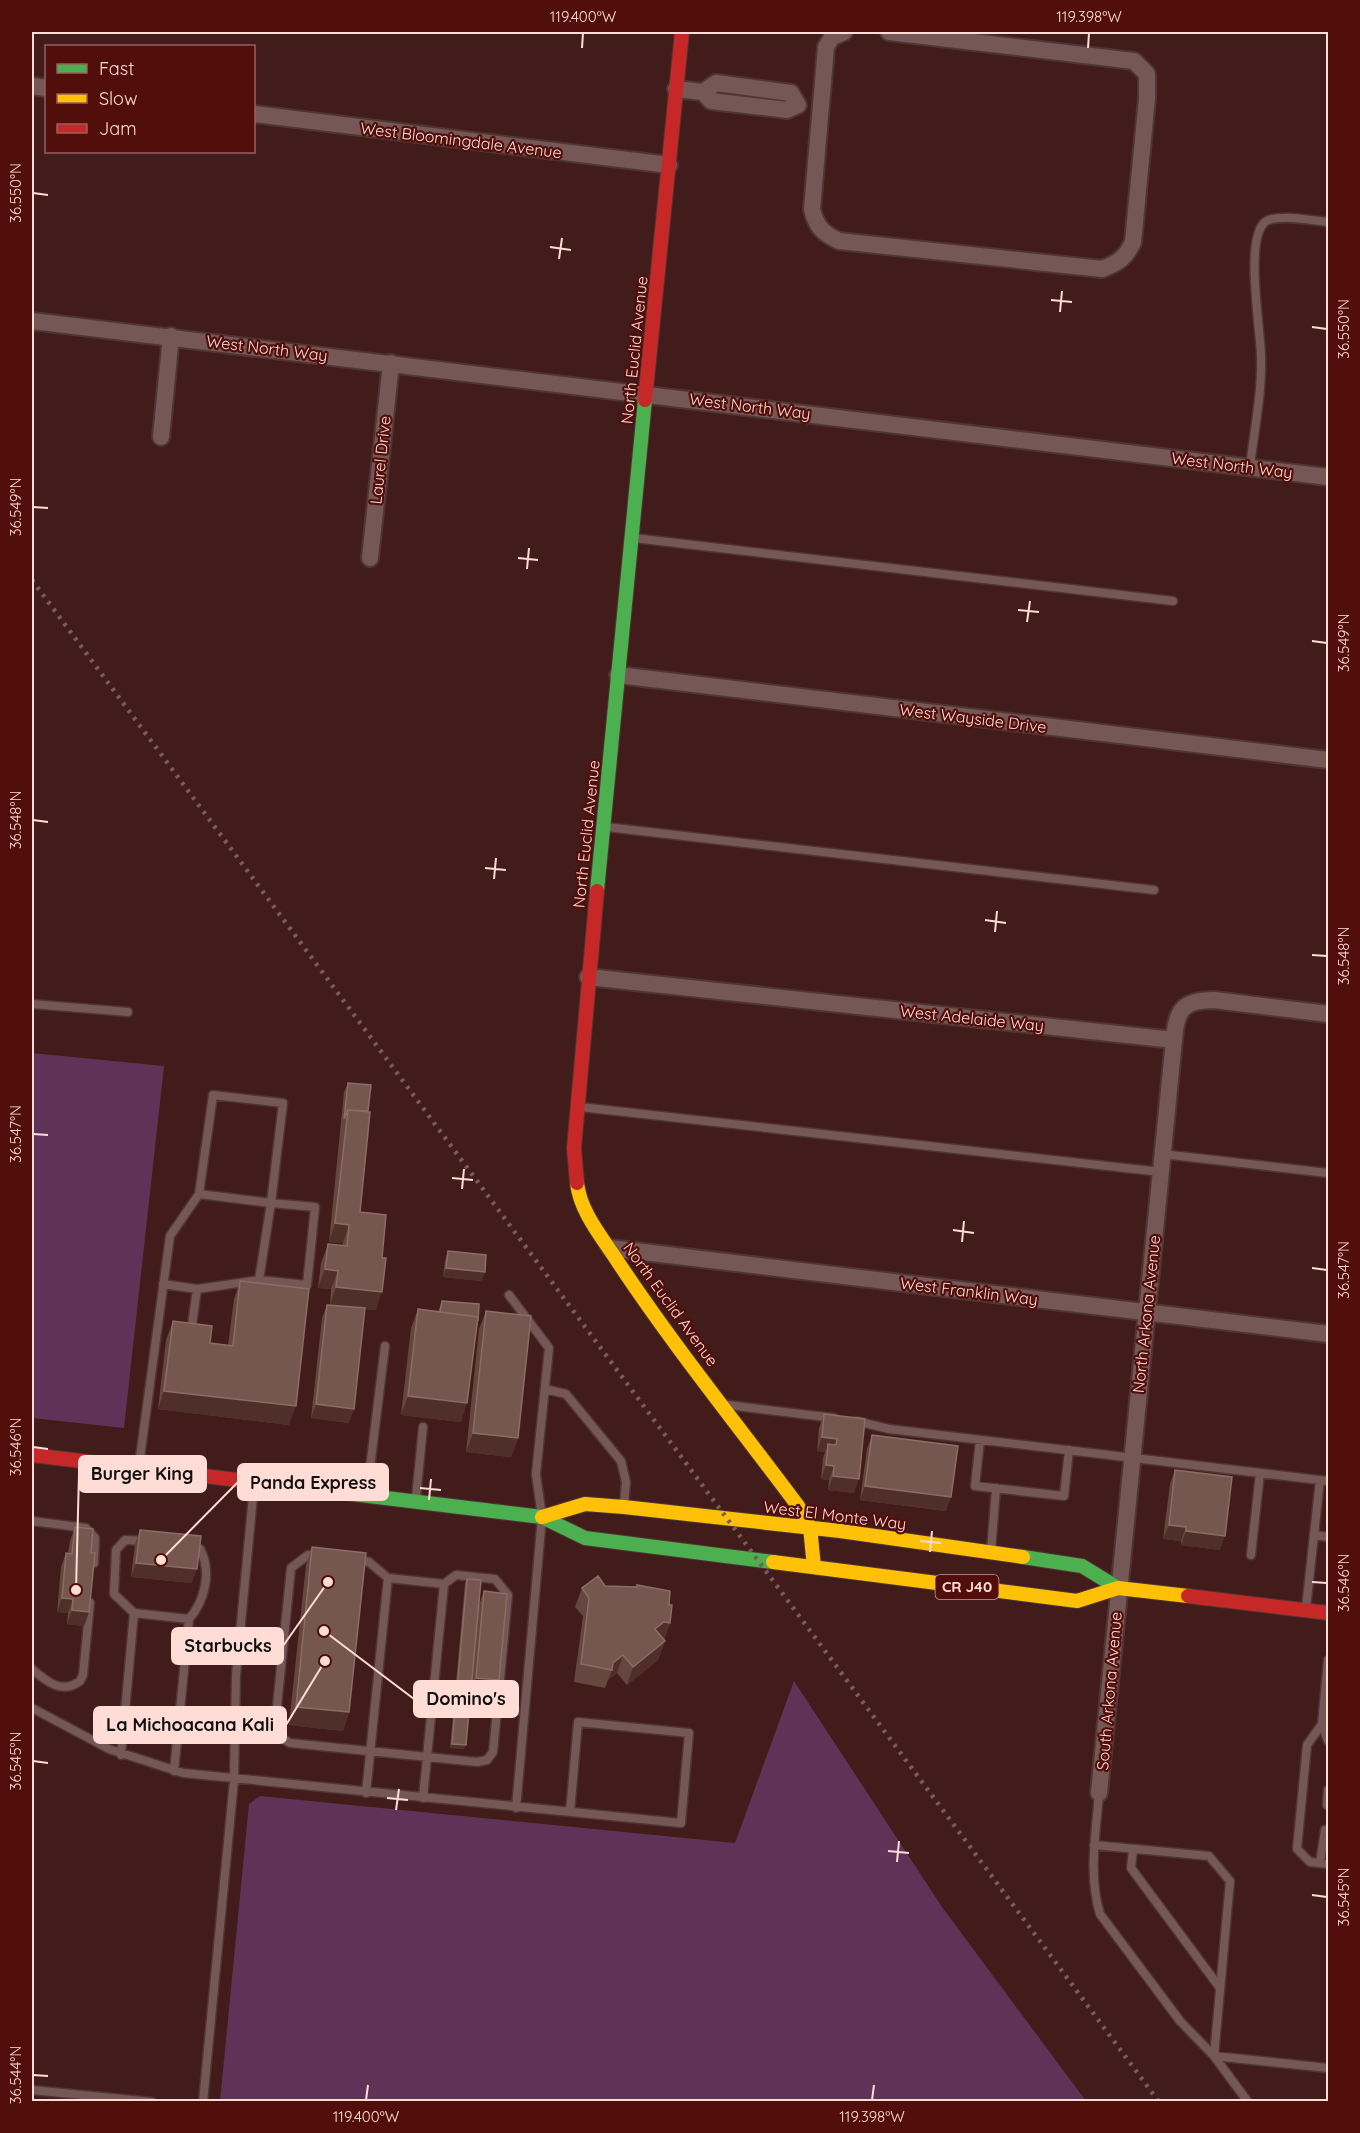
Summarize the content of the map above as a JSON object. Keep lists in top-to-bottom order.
{
  "streets": {
    "main road": ["North Euclid Avenue", "West El Monte Way", "CR J40"],
    "street": [
      "West Bloomingdale Avenue",
      "West North Way",
      "Laurel Drive",
      "West Wayside Drive",
      "West Adelaide Way",
      "West Franklin Way",
      "North Arkona Avenue",
      "South Arkona Avenue"
    ]
  },
  "crossings": [
    ["West Bloomingdale Avenue", "North Euclid Avenue"],
    ["West North Way", "North Euclid Avenue"],
    ["West North Way", "Laurel Drive"],
    ["North Euclid Avenue", "West Wayside Drive"],
    ["North Euclid Avenue", "West Adelaide Way"],
    ["North Euclid Avenue", "West Franklin Way"],
    ["North Euclid Avenue", "West El Monte Way"],
    ["West Adelaide Way", "North Arkona Avenue"],
    ["West Franklin Way", "North Arkona Avenue"],
    ["North Arkona Avenue", "West El Monte Way"],
    ["North Arkona Avenue", "South Arkona Avenue"],
    ["West El Monte Way", "South Arkona Avenue"]
  ],
  "places": [
    "Panda Express",
    "Starbucks",
    "Burger King",
    "Domino's",
    "La Michoacana Kali"
  ],
  "legend": ["Fast", "Slow", "Jam"],
  "coordinates": [
    "119.400°W",
    "119.398°W",
    "36.550°N",
    "36.549°N",
    "36.548°N",
    "36.547°N",
    "36.546°N",
    "36.545°N",
    "36.544°N"
  ]
}
